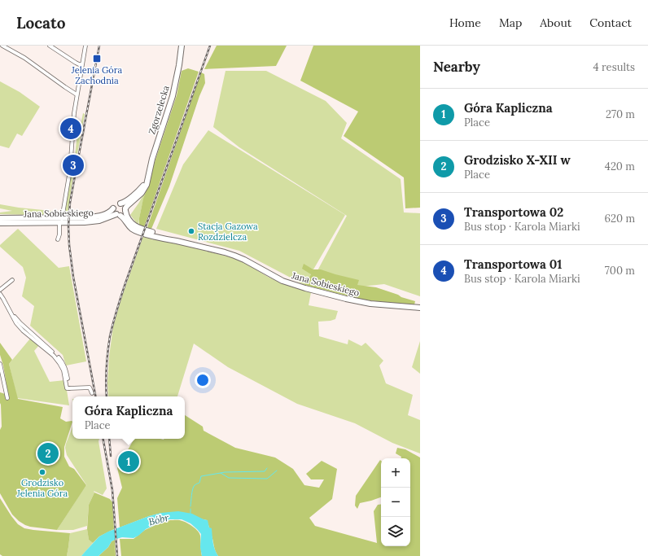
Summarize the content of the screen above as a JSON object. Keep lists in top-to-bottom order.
{
  "streets": {
    "main road": ["Zgorzelecka", "Jana Sobieskiego"]
  },
  "crossings": [
    ["Zgorzelecka", "Jana Sobieskiego"]
  ],
  "water": ["Bóbr"],
  "places": {
    "transit": ["Jelenia Góra Zachodnia"],
    "other": ["Stacja Gazowa Rozdzielcza", "Grodzisko Jelenia Góra"]
  },
  "page": {
    "header": "Locato",
    "nav": [
      "Home",
      "Map",
      "About",
      "Contact"
    ],
    "heading": ["Nearby", "4 results"],
    "list": [
      {
        "mark": "1",
        "name": "Góra Kapliczna",
        "note": "Place",
        "value": "270 m"
      },
      {
        "mark": "2",
        "name": "Grodzisko X-XII w",
        "note": "Place",
        "value": "420 m"
      },
      {
        "mark": "3",
        "name": "Transportowa 02",
        "note": "Bus stop · Karola Miarki",
        "value": "620 m"
      },
      {
        "mark": "4",
        "name": "Transportowa 01",
        "note": "Bus stop · Karola Miarki",
        "value": "700 m"
      }
    ],
    "pins": [
      "4",
      "3",
      "2",
      "1"
    ],
    "popup": ["Góra Kapliczna", "Place"],
    "map_buttons": ["+", "−"]
  }
}
